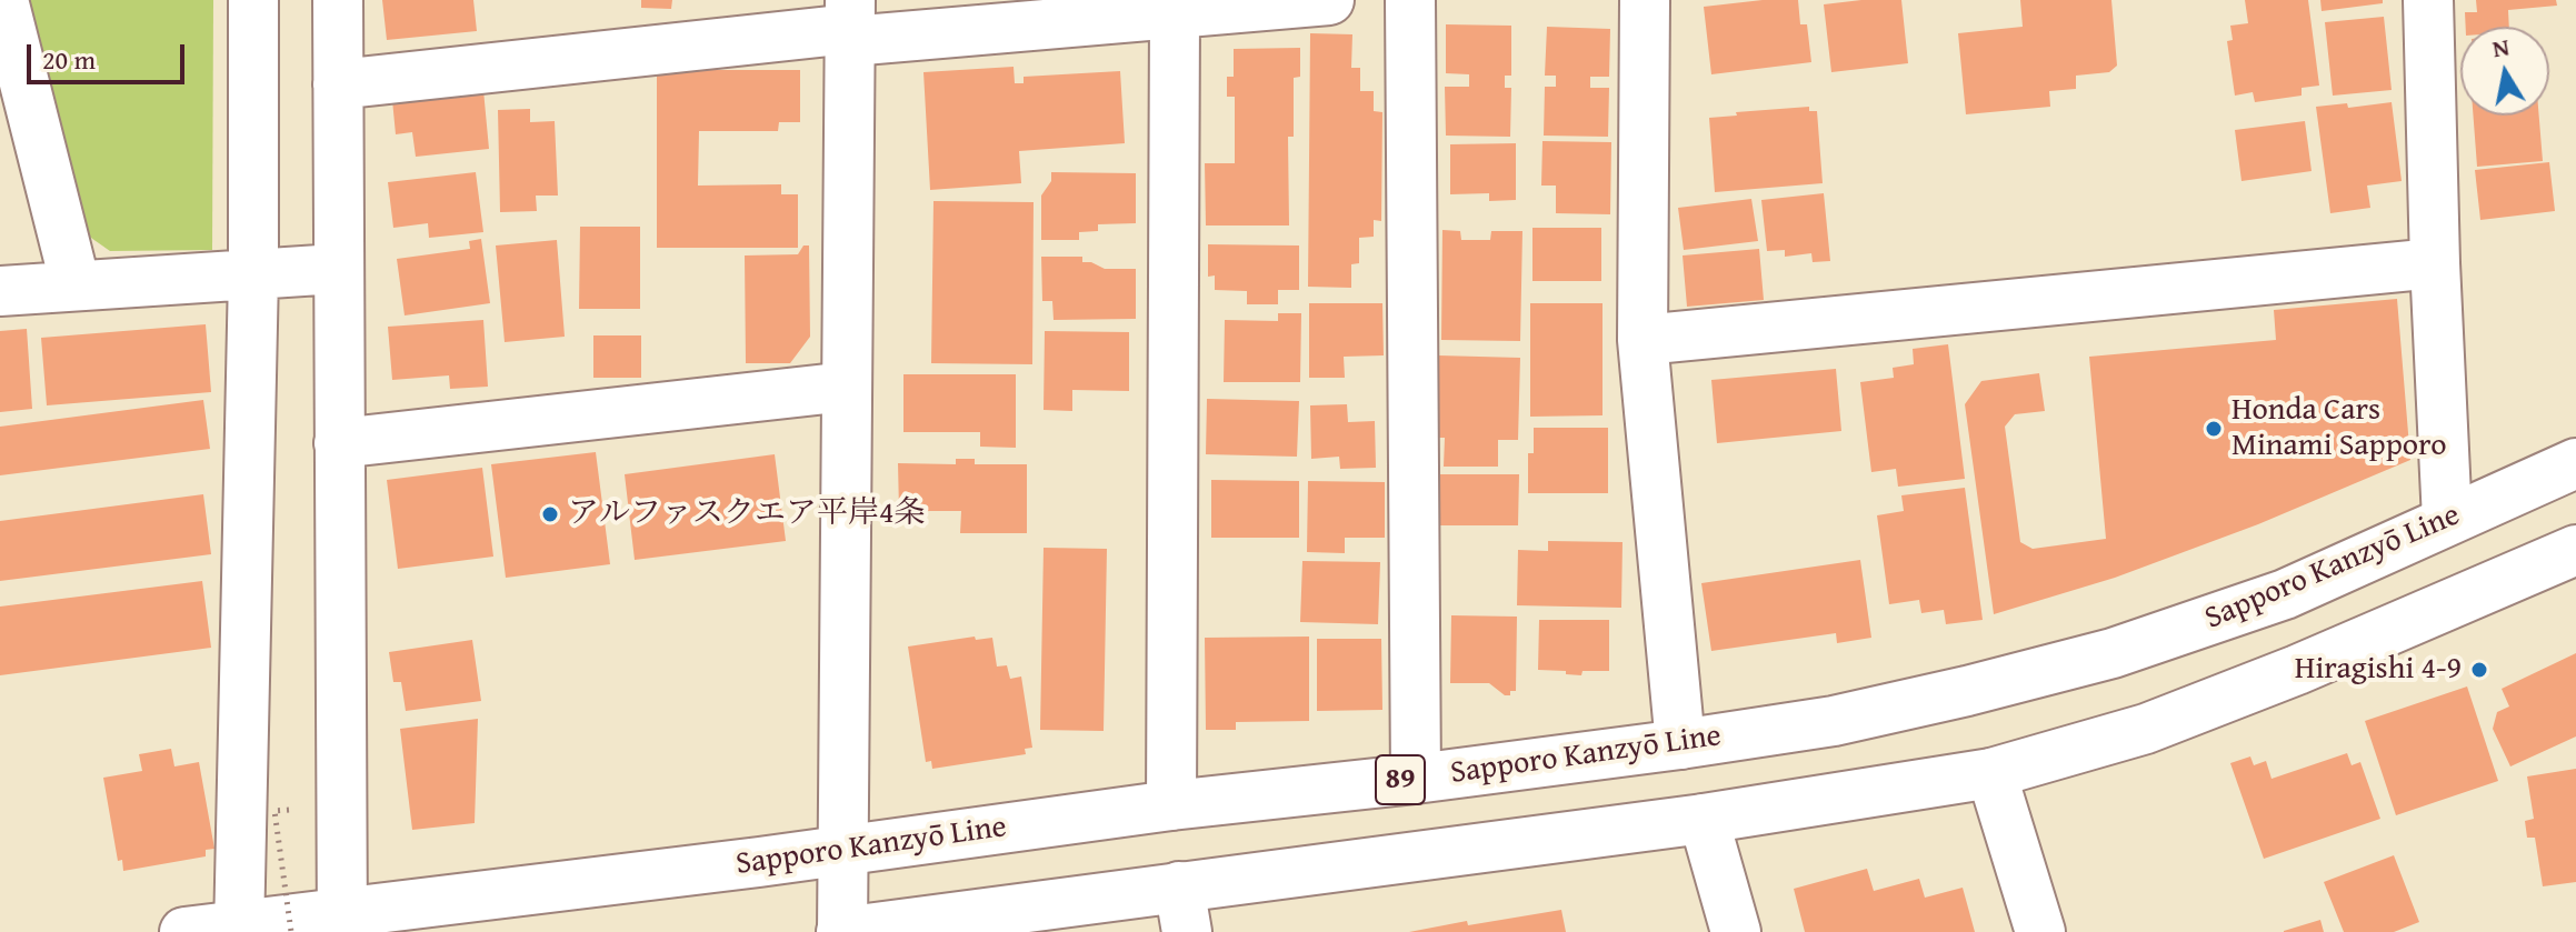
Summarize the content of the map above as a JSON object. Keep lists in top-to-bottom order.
{
  "streets": {
    "street": ["Sapporo Kanzyō Line", "89"]
  },
  "places": ["Honda Cars Minami Sapporo", "アルファスクエア平岸4条", "Hiragishi 4-9"],
  "scale_bar": "20 m",
  "north": "top"
}
